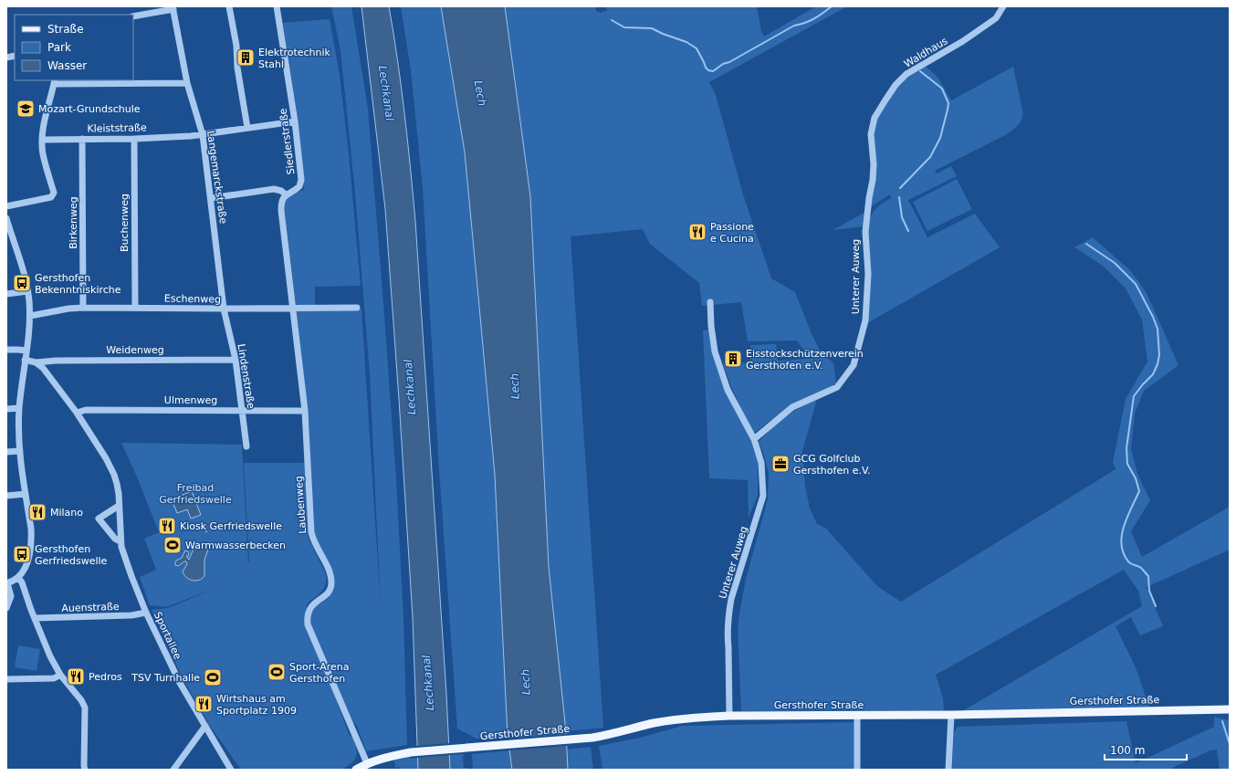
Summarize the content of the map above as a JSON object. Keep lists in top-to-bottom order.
{
  "streets": {
    "main road": ["Gersthofer Straße"],
    "street": [
      "Waldhaus",
      "Kleiststraße",
      "Siedlerstraße",
      "Langemarckstraße",
      "Birkenweg",
      "Buchenweg",
      "Unterer Auweg",
      "Eschenweg",
      "Weidenweg",
      "Lindenstraße",
      "Ulmenweg",
      "Laubenweg",
      "Auenstraße",
      "Sportallee"
    ]
  },
  "crossings": [
    ["Waldhaus", "Unterer Auweg"],
    ["Kleiststraße", "Siedlerstraße"],
    ["Kleiststraße", "Langemarckstraße"],
    ["Kleiststraße", "Birkenweg"],
    ["Kleiststraße", "Buchenweg"],
    ["Langemarckstraße", "Eschenweg"],
    ["Langemarckstraße", "Lindenstraße"],
    ["Birkenweg", "Eschenweg"],
    ["Buchenweg", "Eschenweg"],
    ["Unterer Auweg", "Gersthofer Straße"],
    ["Eschenweg", "Lindenstraße"],
    ["Eschenweg", "Laubenweg"],
    ["Weidenweg", "Lindenstraße"],
    ["Weidenweg", "Sportallee"],
    ["Lindenstraße", "Ulmenweg"],
    ["Ulmenweg", "Laubenweg"],
    ["Ulmenweg", "Sportallee"],
    ["Laubenweg", "Gersthofer Straße"],
    ["Auenstraße", "Sportallee"]
  ],
  "water": ["Lechkanal", "Lech"],
  "parks": ["Freibad Gerfriedswelle"],
  "places": {
    "building": ["Elektrotechnik Stahl", "Eisstockschützenverein Gersthofen e.V."],
    "school or university": ["Mozart-Grundschule"],
    "restaurant": [
      "Passione e Cucina",
      "Milano",
      "Kiosk Gerfriedswelle",
      "Pedros",
      "Wirtshaus am Sportplatz 1909"
    ],
    "bus stop": ["Gersthofen Bekenntniskirche", "Gersthofen Gerfriedswelle"],
    "office": ["GCG Golfclub Gersthofen e.V."],
    "sports": ["Warmwasserbecken", "Sport-Arena Gersthofen", "TSV Turnhalle"]
  },
  "legend": ["Straße", "Park", "Wasser"],
  "scale_bar": "100 m"
}
